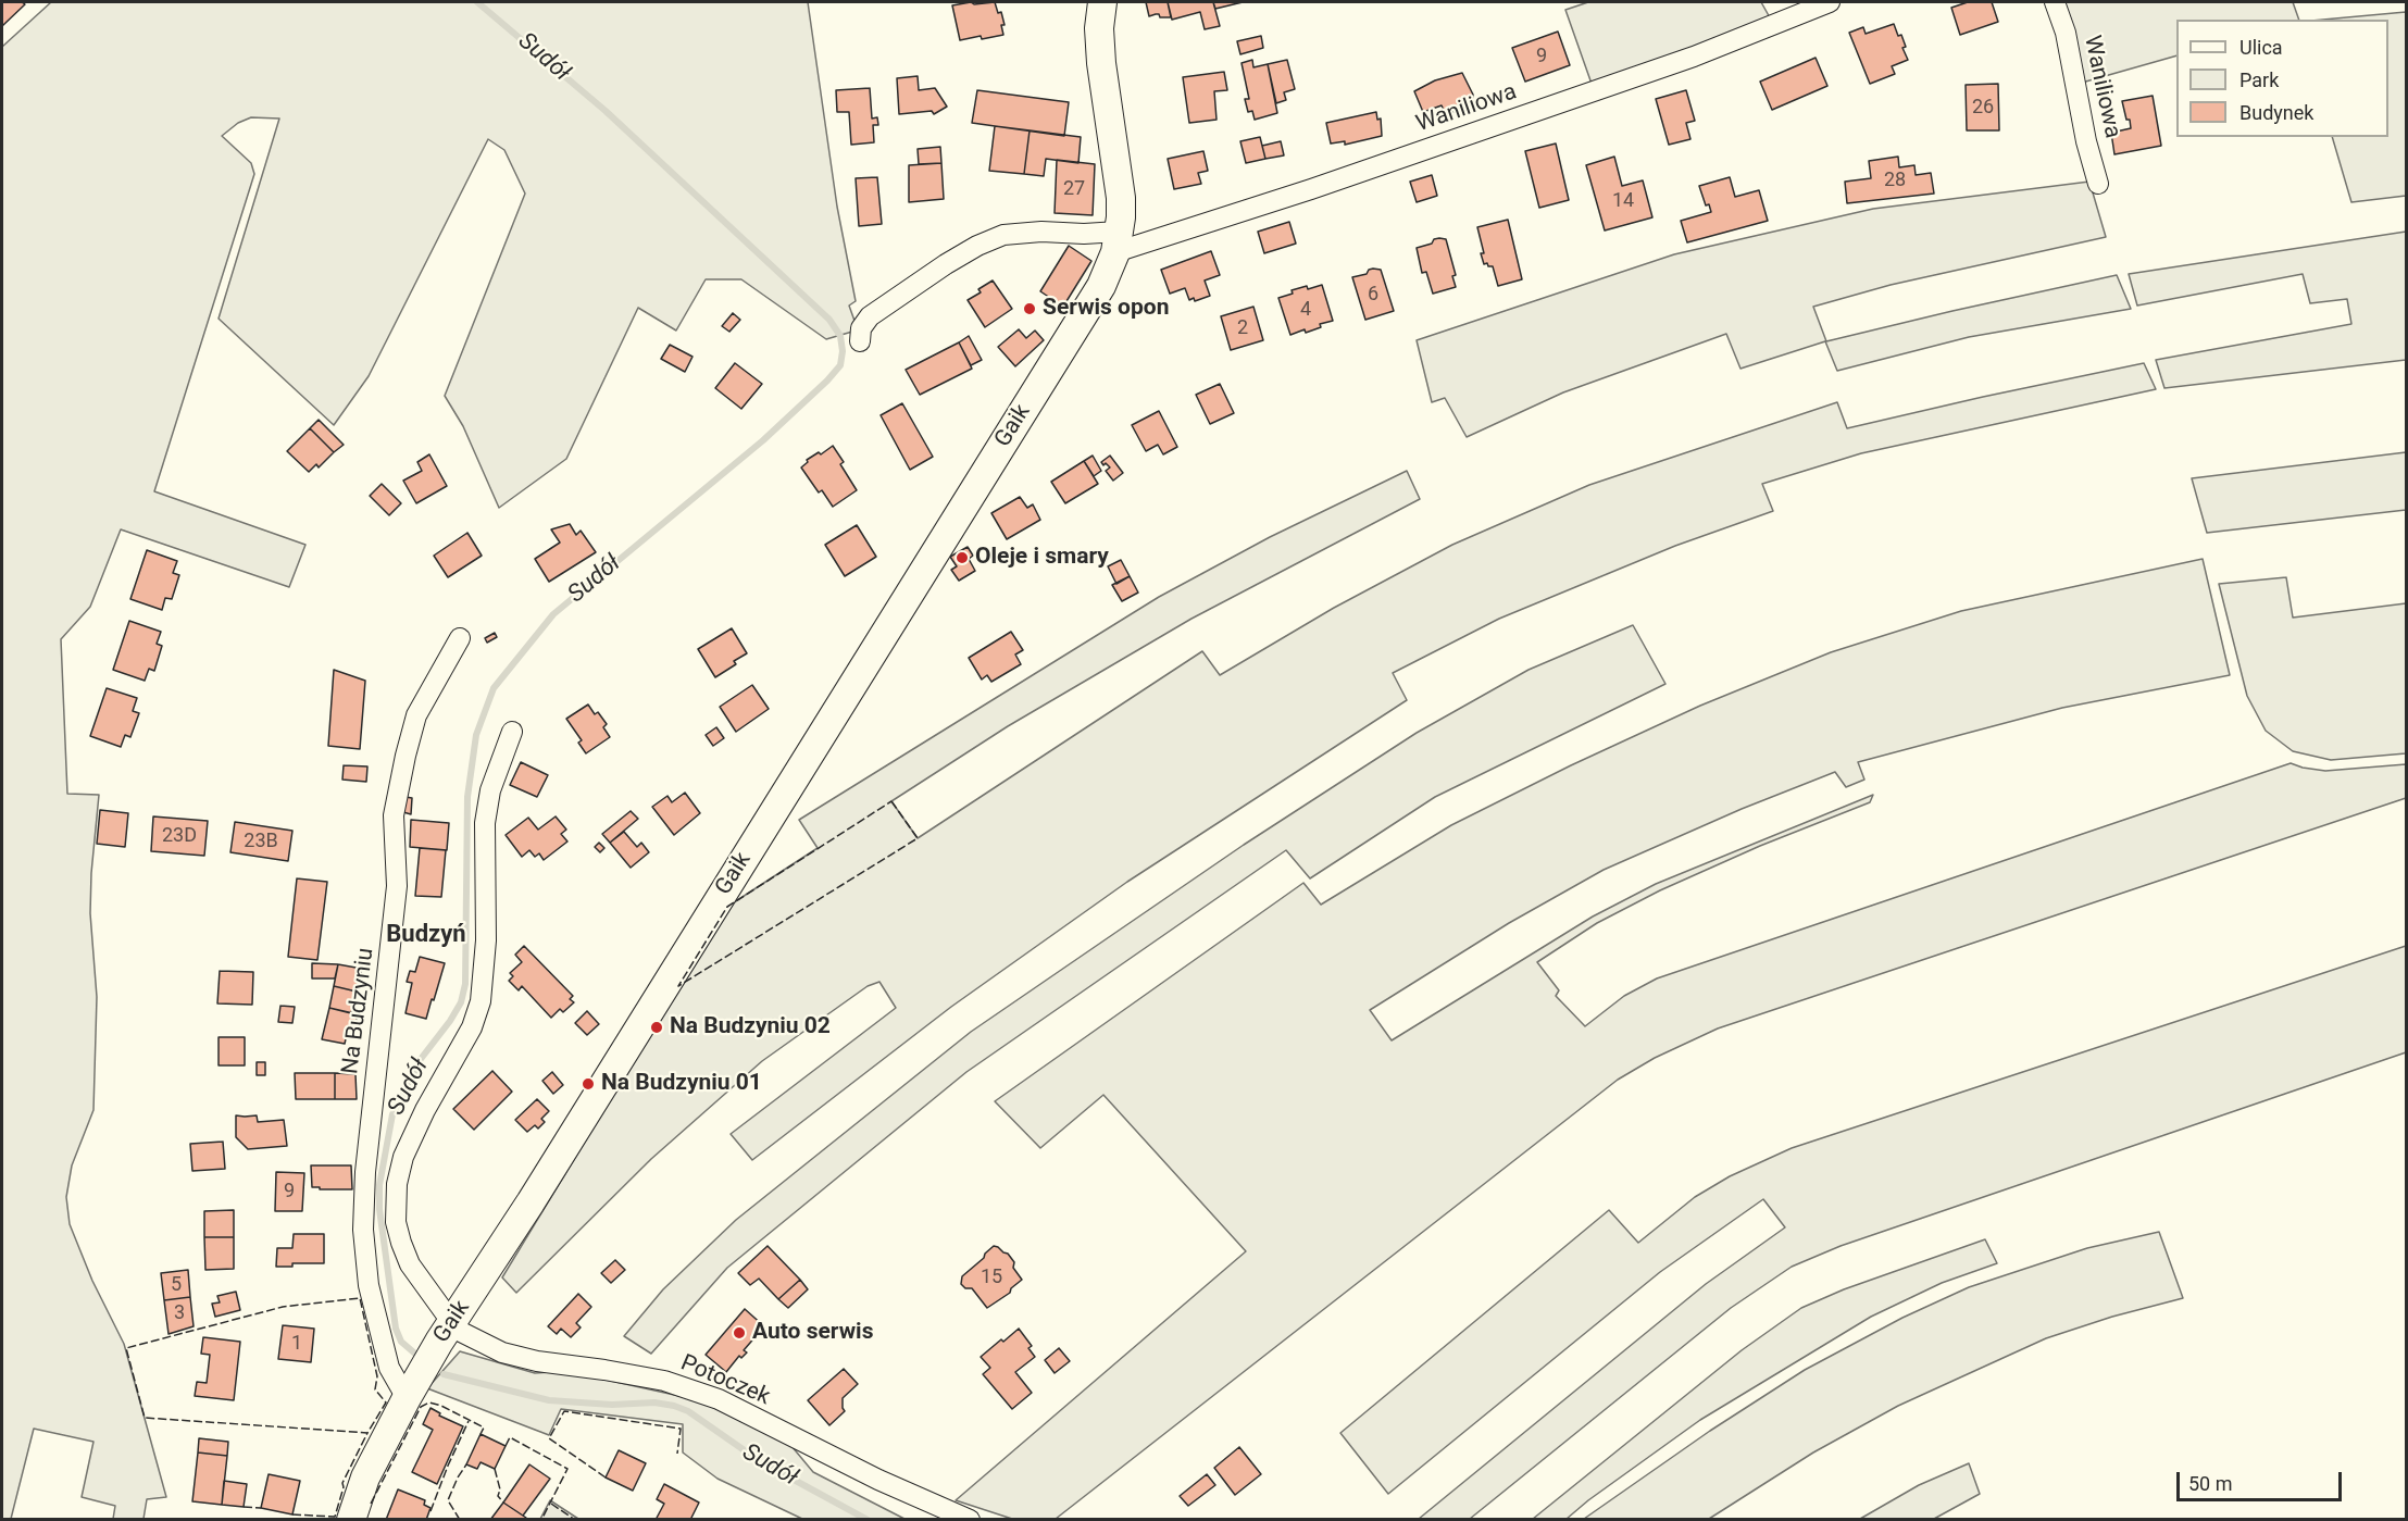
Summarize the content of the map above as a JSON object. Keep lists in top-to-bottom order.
{
  "streets": {
    "street": [
      "Waniliowa",
      "Gaik",
      "Na Budzyniu",
      "Potoczek"
    ]
  },
  "crossings": [
    ["Waniliowa", "Gaik"],
    ["Gaik", "Na Budzyniu"],
    ["Gaik", "Potoczek"]
  ],
  "districts": ["Budzyń"],
  "water": ["Sudół"],
  "places": [
    "Serwis opon",
    "Oleje i smary",
    "Na Budzyniu 02",
    "Na Budzyniu 01",
    "Auto serwis"
  ],
  "house_numbers": [
    "9",
    "26",
    "28",
    "27",
    "14",
    "6",
    "4",
    "2",
    "23D",
    "23B",
    "9",
    "15",
    "5",
    "3",
    "1"
  ],
  "legend": ["Ulica", "Park", "Budynek"],
  "scale_bar": "50 m"
}
